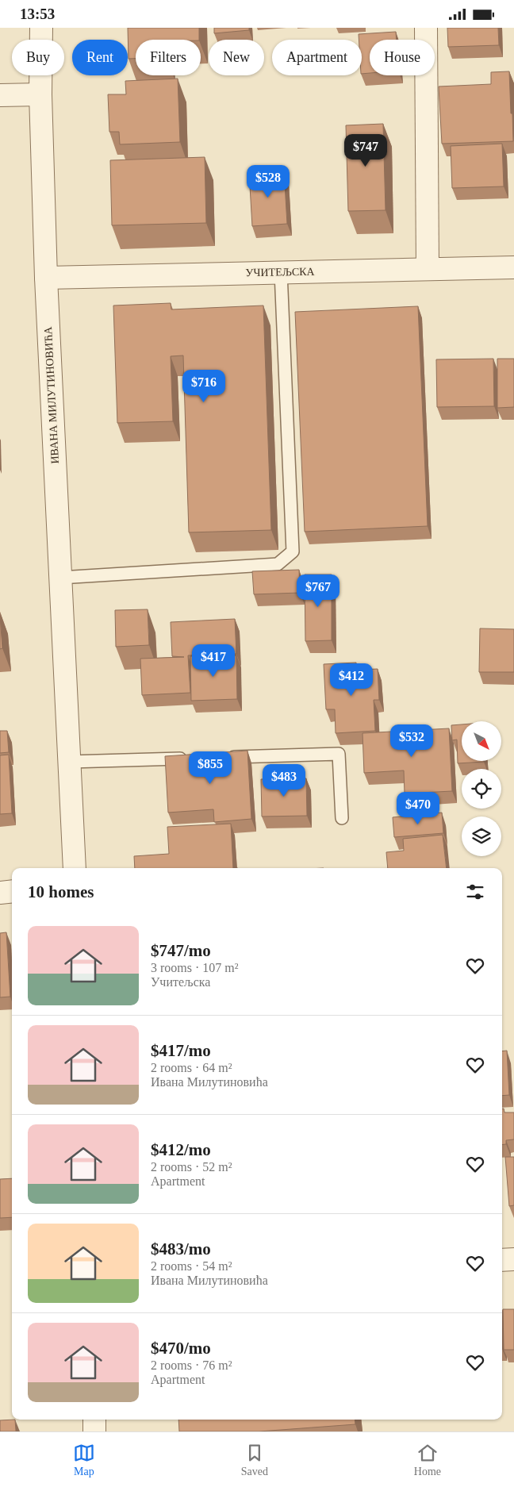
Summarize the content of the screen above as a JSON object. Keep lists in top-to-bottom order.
{
  "streets": {
    "street": ["УЧИТЕЉСКА", "ИВАНА МИЛУТИНОВИЋА"]
  },
  "crossings": [
    ["УЧИТЕЉСКА", "ИВАНА МИЛУТИНОВИЋА"]
  ],
  "north": "bottom right",
  "page": {
    "status": "13:53",
    "chip": [
      "Buy",
      "Rent",
      "Filters",
      "New",
      "Apartment",
      "House"
    ],
    "price": [
      "$747",
      "$528",
      "$716",
      "$767",
      "$417",
      "$412",
      "$532",
      "$855",
      "$483",
      "$470"
    ],
    "heading": "10 homes",
    "list": [
      {
        "name": "$747/mo",
        "note": "3 rooms · 107 m² · Учитељска"
      },
      {
        "name": "$417/mo",
        "note": "2 rooms · 64 m² · Ивана Милутиновића"
      },
      {
        "name": "$412/mo",
        "note": "2 rooms · 52 m² · Apartment"
      },
      {
        "name": "$483/mo",
        "note": "2 rooms · 54 m² · Ивана Милутиновића"
      },
      {
        "name": "$470/mo",
        "note": "2 rooms · 76 m² · Apartment"
      }
    ],
    "tabs": ["Map", "Saved", "Home"]
  }
}
